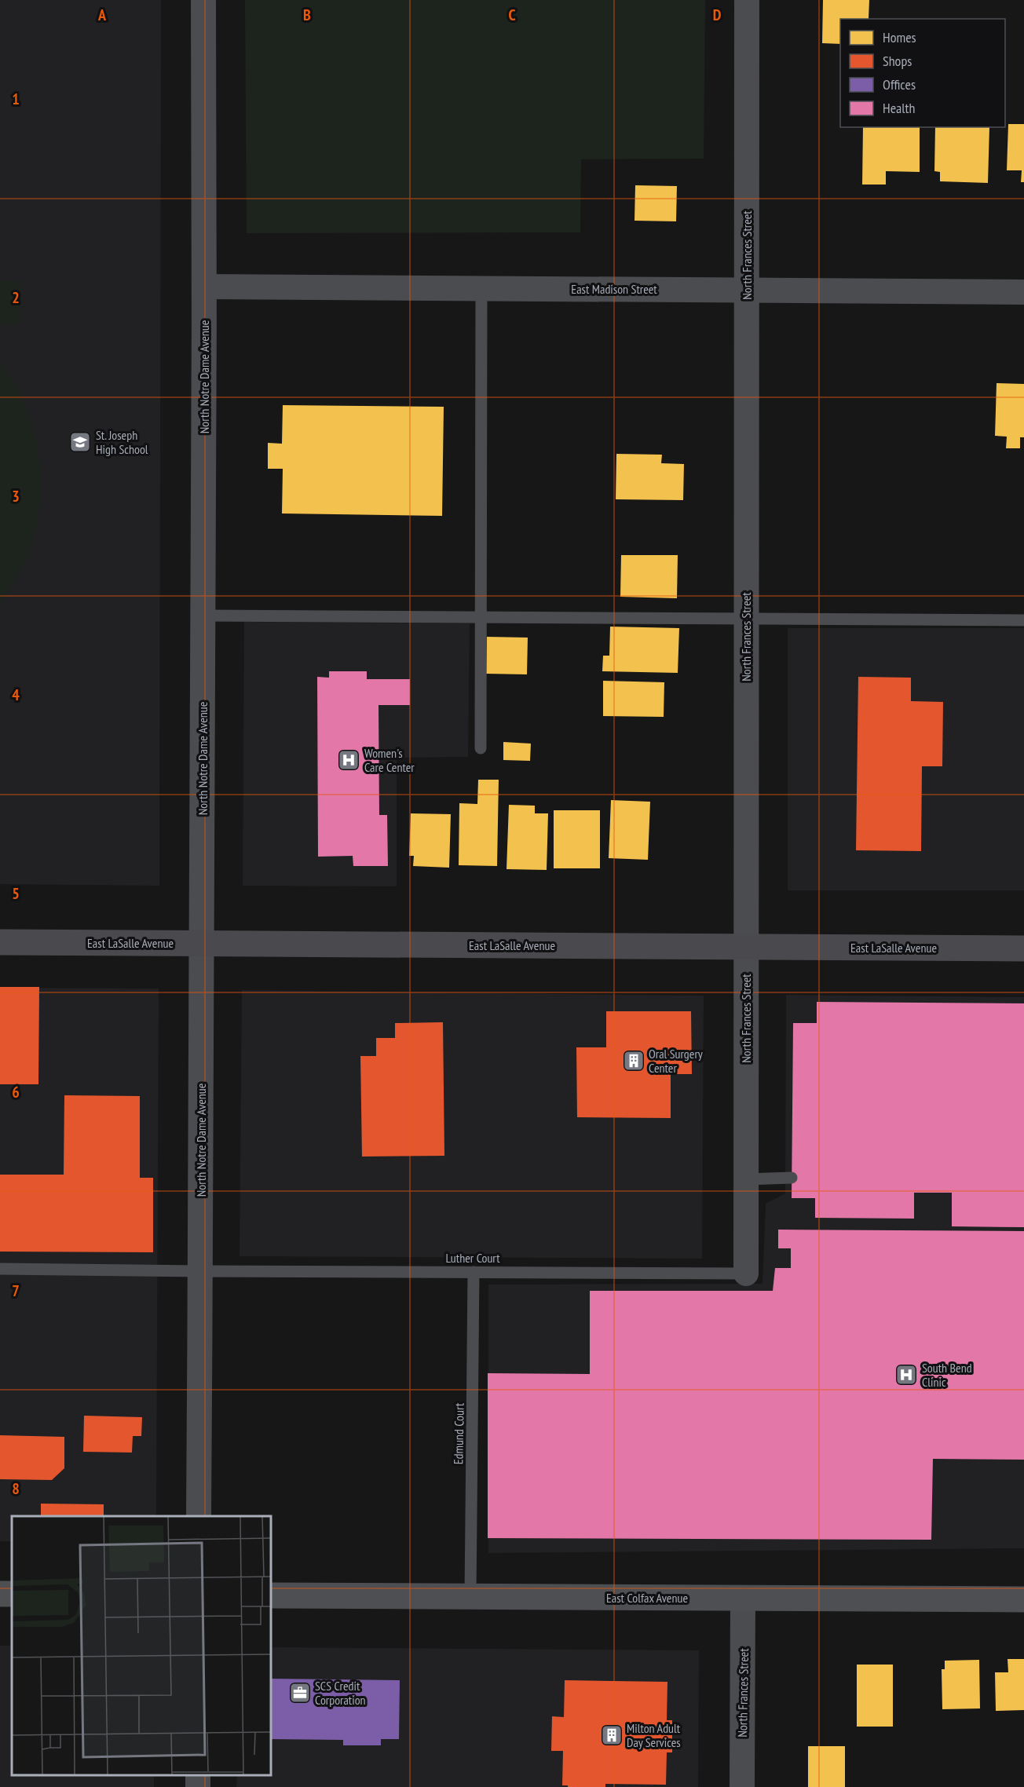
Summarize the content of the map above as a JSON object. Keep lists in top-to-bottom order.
{
  "streets": {
    "main road": ["East Colfax Avenue"],
    "street": [
      "North Frances Street",
      "East Madison Street",
      "North Notre Dame Avenue",
      "East LaSalle Avenue"
    ],
    "lane": ["Luther Court", "Edmund Court"]
  },
  "crossings": [
    ["North Frances Street", "East Madison Street"],
    ["North Frances Street", "East LaSalle Avenue"],
    ["North Frances Street", "Luther Court"],
    ["North Frances Street", "East Colfax Avenue"],
    ["East Madison Street", "North Notre Dame Avenue"],
    ["North Notre Dame Avenue", "East LaSalle Avenue"],
    ["North Notre Dame Avenue", "Luther Court"],
    ["Luther Court", "Edmund Court"],
    ["Edmund Court", "East Colfax Avenue"]
  ],
  "places": {
    "school or university": ["St. Joseph High School"],
    "hospital": ["Women's Care Center", "South Bend Clinic"],
    "building": ["Oral Surgery Center", "Milton Adult Day Services"],
    "office": ["SCS Credit Corporation"]
  },
  "legend": [
    "Homes",
    "Shops",
    "Offices",
    "Health"
  ],
  "grid": {
    "columns": [
      "A",
      "B",
      "C",
      "D"
    ],
    "rows": [
      "1",
      "2",
      "3",
      "4",
      "5",
      "6",
      "7",
      "8"
    ]
  }
}
